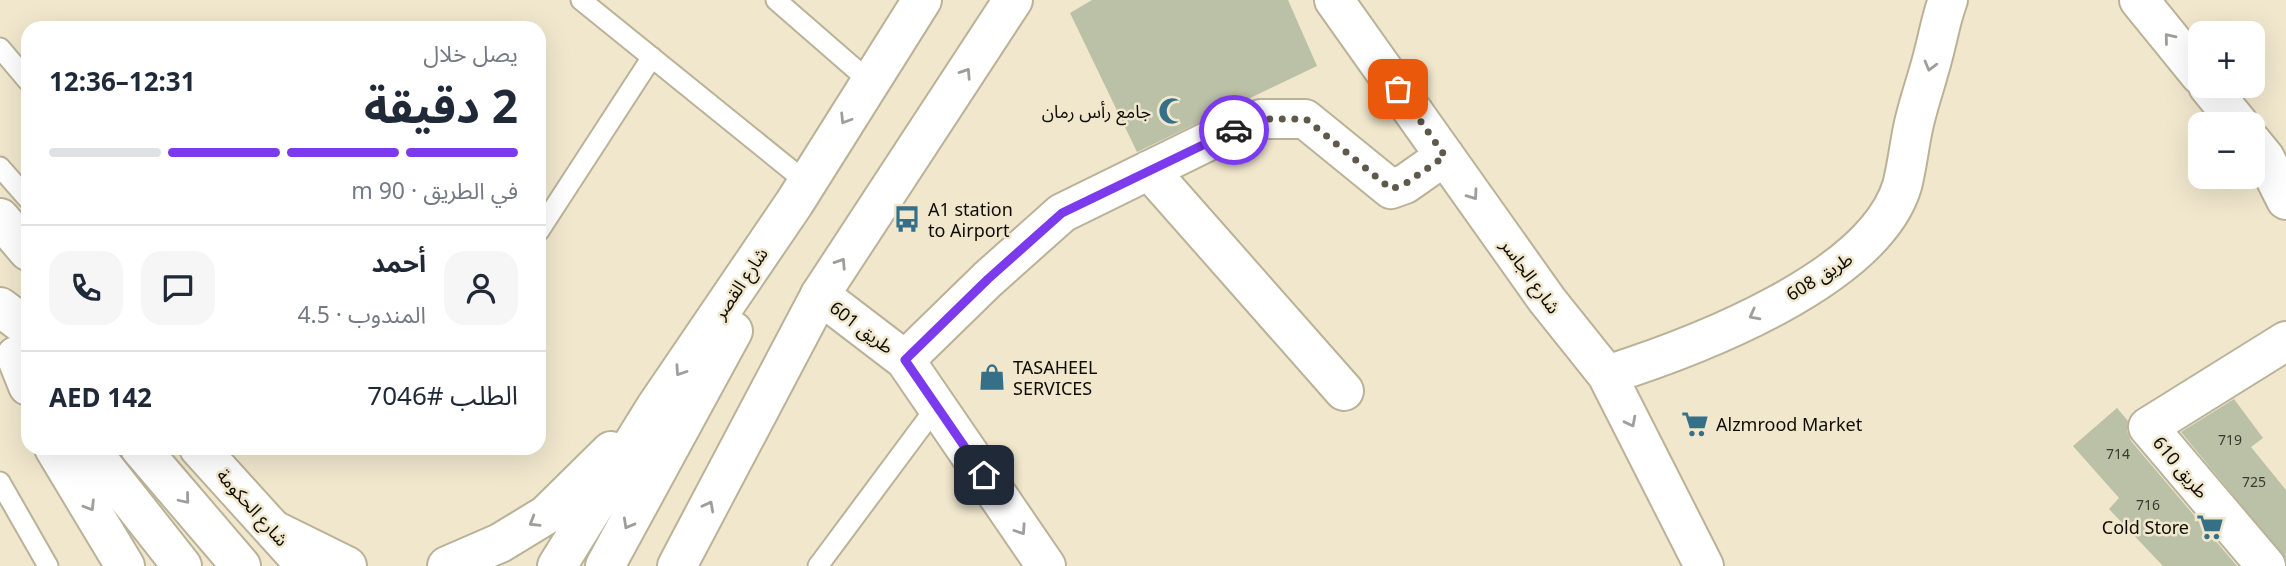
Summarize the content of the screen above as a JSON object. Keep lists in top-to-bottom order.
{
  "streets": {
    "street": [
      "شارع الجاسر",
      "طريق 608",
      "شارع القصر",
      "طريق 601",
      "طريق 610",
      "شارع الحكومة"
    ]
  },
  "crossings": [
    ["شارع الجاسر", "طريق 608"]
  ],
  "one_way": ["شارع الجاسر", "طريق 608"],
  "places": {
    "mosque": ["جامع رأس رمان"],
    "bus stop": ["A1 station to Airport"],
    "shop": ["TASAHEEL SERVICES"],
    "supermarket": ["Alzmrood Market", "Cold Store"]
  },
  "house_numbers": [
    "719",
    "714",
    "725",
    "716"
  ],
  "page": {
    "map_buttons": ["+", "−"],
    "heading": ["2 دقيقة", "يصل خلال", "12:31–12:36"],
    "panel": [
      "أحمد",
      "المندوب · 4.5",
      "الطلب #7046",
      "AED 142"
    ],
    "bar": "في الطريق · 90 m"
  }
}
